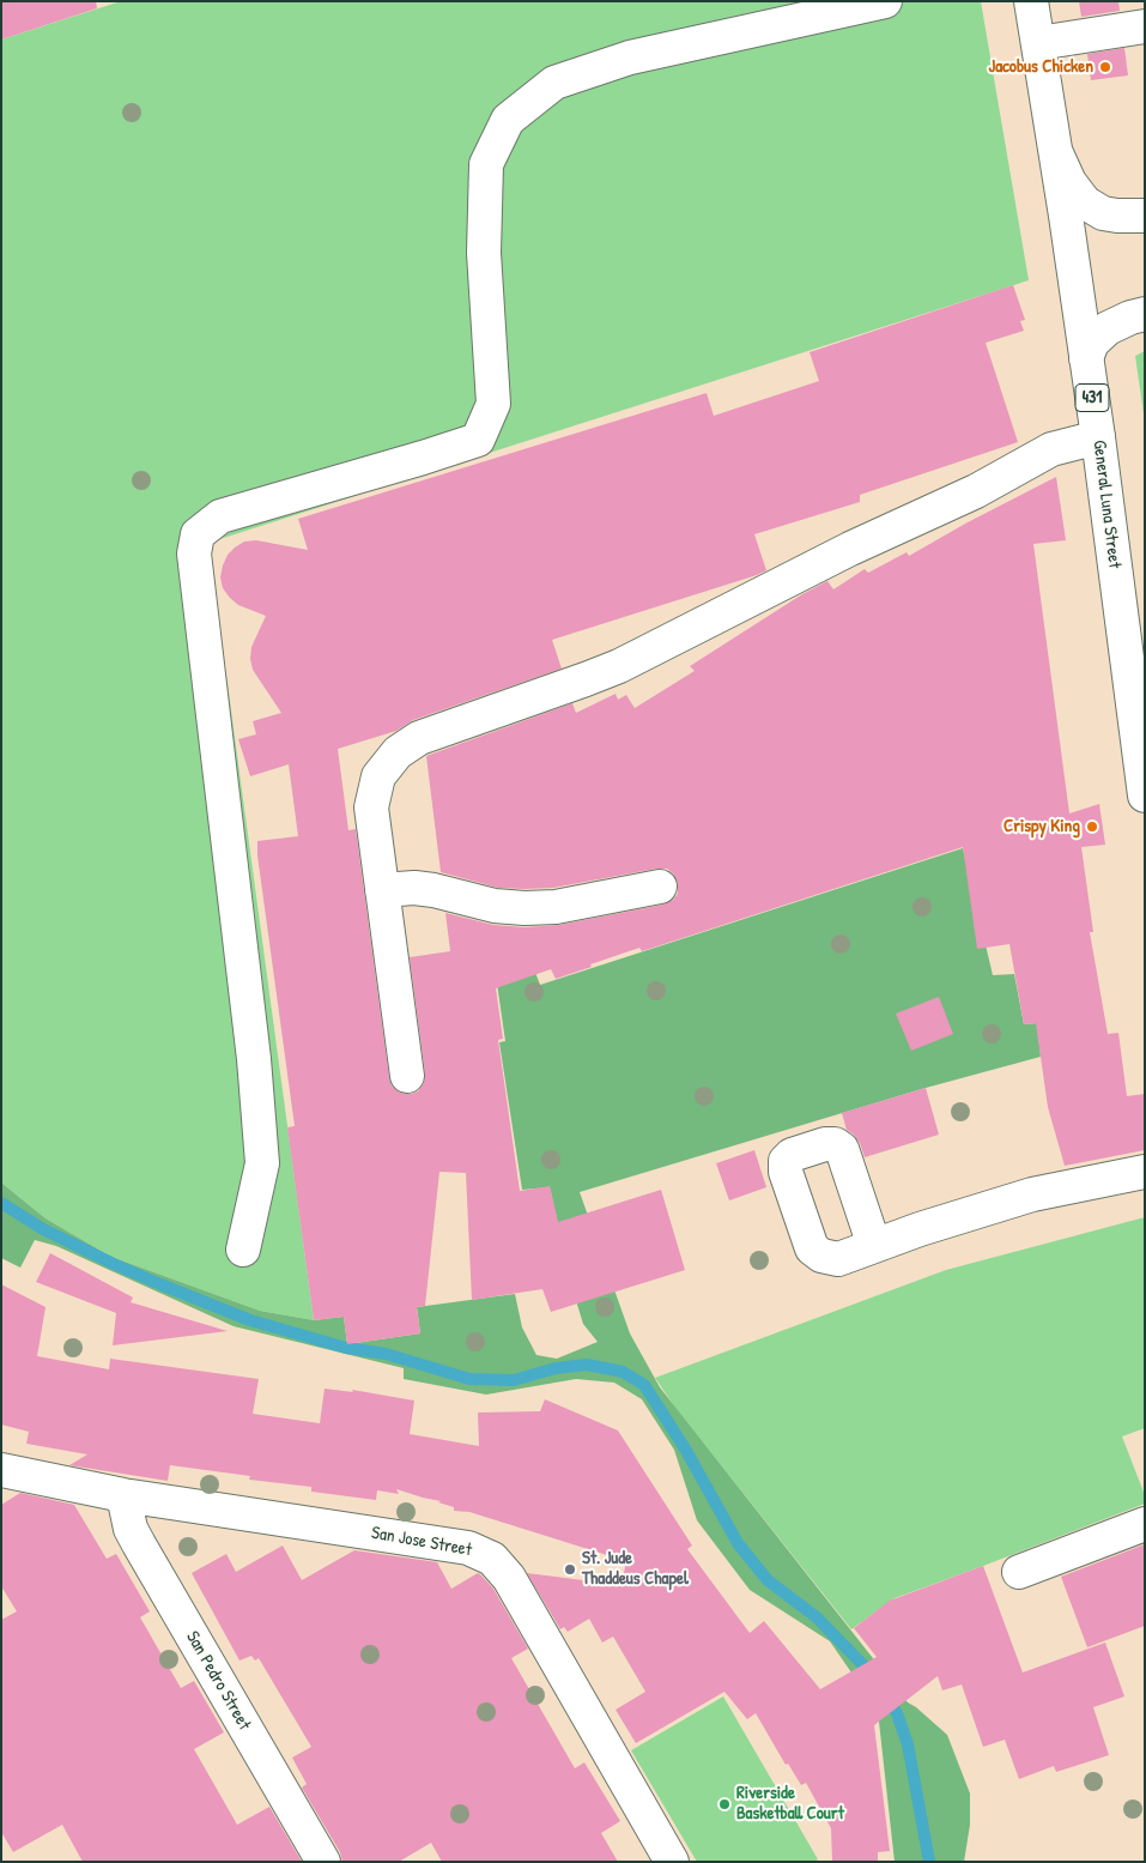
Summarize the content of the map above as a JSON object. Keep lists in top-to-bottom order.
{
  "streets": {
    "street": [
      "431",
      "General Luna Street",
      "San Jose Street",
      "San Pedro Street"
    ]
  },
  "crossings": [
    ["San Jose Street", "San Pedro Street"]
  ],
  "places": [
    "Jacobus Chicken",
    "Crispy King",
    "St. Jude Thaddeus Chapel",
    "Riverside Basketball Court"
  ]
}
